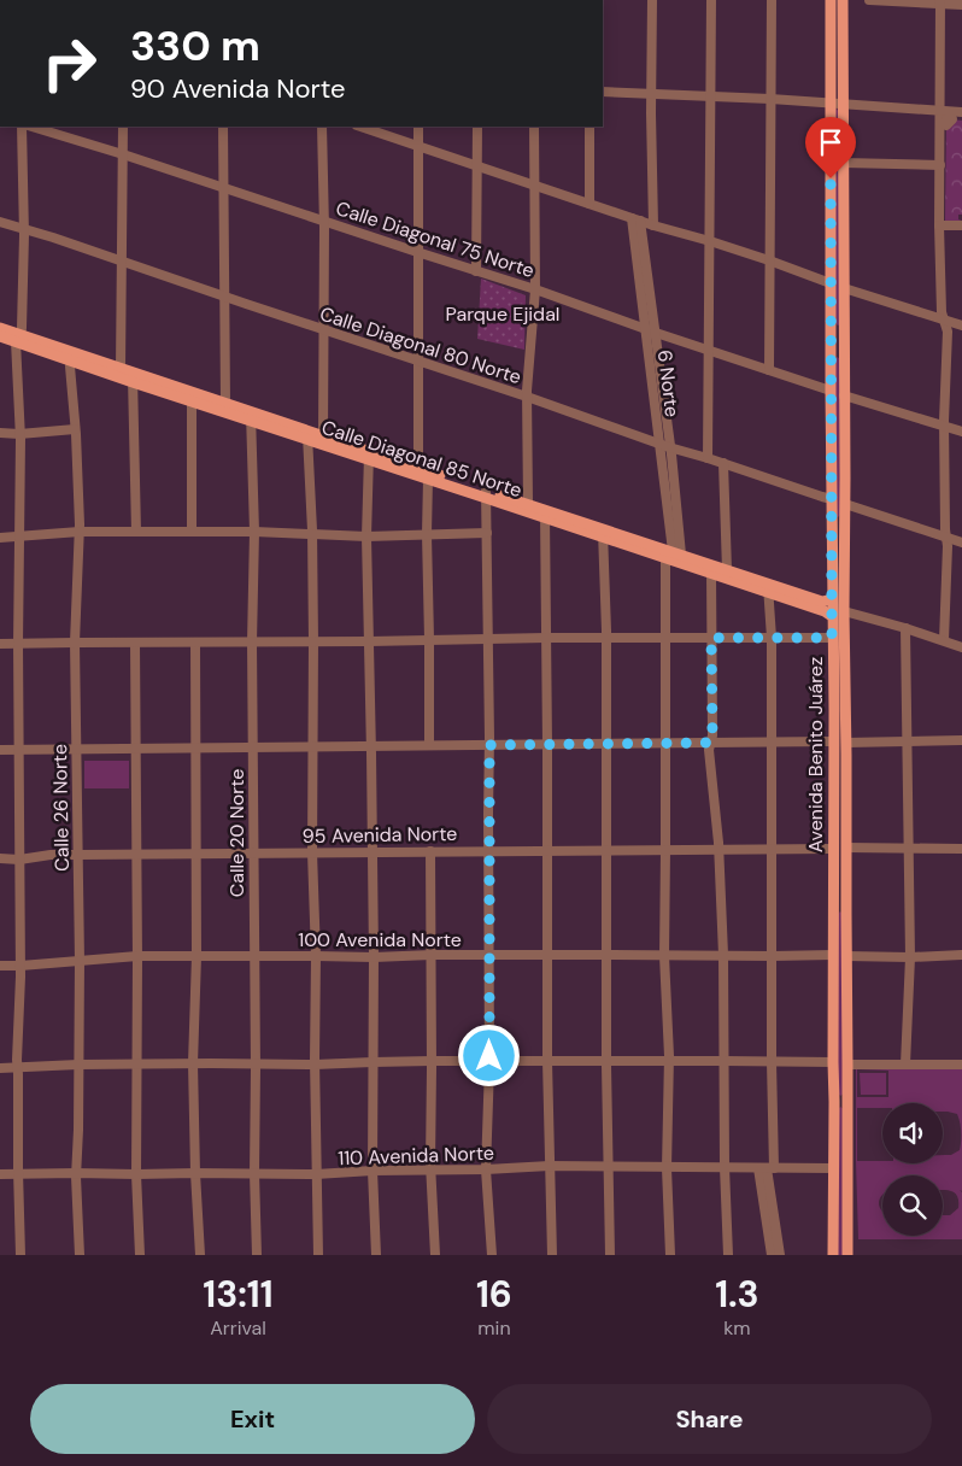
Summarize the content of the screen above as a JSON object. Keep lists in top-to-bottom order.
{
  "streets": {
    "main road": ["Calle Diagonal 85 Norte", "Avenida Benito Juárez"],
    "street": [
      "Calle Diagonal 75 Norte",
      "Calle Diagonal 80 Norte",
      "6 Norte",
      "Calle 26 Norte",
      "Calle 20 Norte",
      "95 Avenida Norte",
      "100 Avenida Norte",
      "110 Avenida Norte"
    ]
  },
  "crossings": [
    ["Calle Diagonal 75 Norte", "6 Norte"],
    ["Calle Diagonal 75 Norte", "Avenida Benito Juárez"],
    ["Calle Diagonal 80 Norte", "6 Norte"],
    ["Calle Diagonal 80 Norte", "Avenida Benito Juárez"],
    ["6 Norte", "Calle Diagonal 85 Norte"],
    ["6 Norte", "95 Avenida Norte"],
    ["6 Norte", "100 Avenida Norte"],
    ["6 Norte", "110 Avenida Norte"],
    ["Calle Diagonal 85 Norte", "Avenida Benito Juárez"],
    ["Calle Diagonal 85 Norte", "Calle 26 Norte"],
    ["Calle Diagonal 85 Norte", "Calle 20 Norte"],
    ["Avenida Benito Juárez", "95 Avenida Norte"],
    ["Avenida Benito Juárez", "100 Avenida Norte"],
    ["Avenida Benito Juárez", "110 Avenida Norte"],
    ["Calle 26 Norte", "95 Avenida Norte"],
    ["Calle 26 Norte", "100 Avenida Norte"],
    ["Calle 26 Norte", "110 Avenida Norte"],
    ["Calle 20 Norte", "95 Avenida Norte"],
    ["Calle 20 Norte", "100 Avenida Norte"],
    ["Calle 20 Norte", "110 Avenida Norte"]
  ],
  "parks": ["Parque Ejidal"],
  "page": {
    "turn": ["330 m", "90 Avenida Norte"],
    "eta": [
      "13:11",
      "Arrival",
      "16",
      "min",
      "1.3",
      "km"
    ],
    "buttons": ["Exit", "Share"]
  }
}
